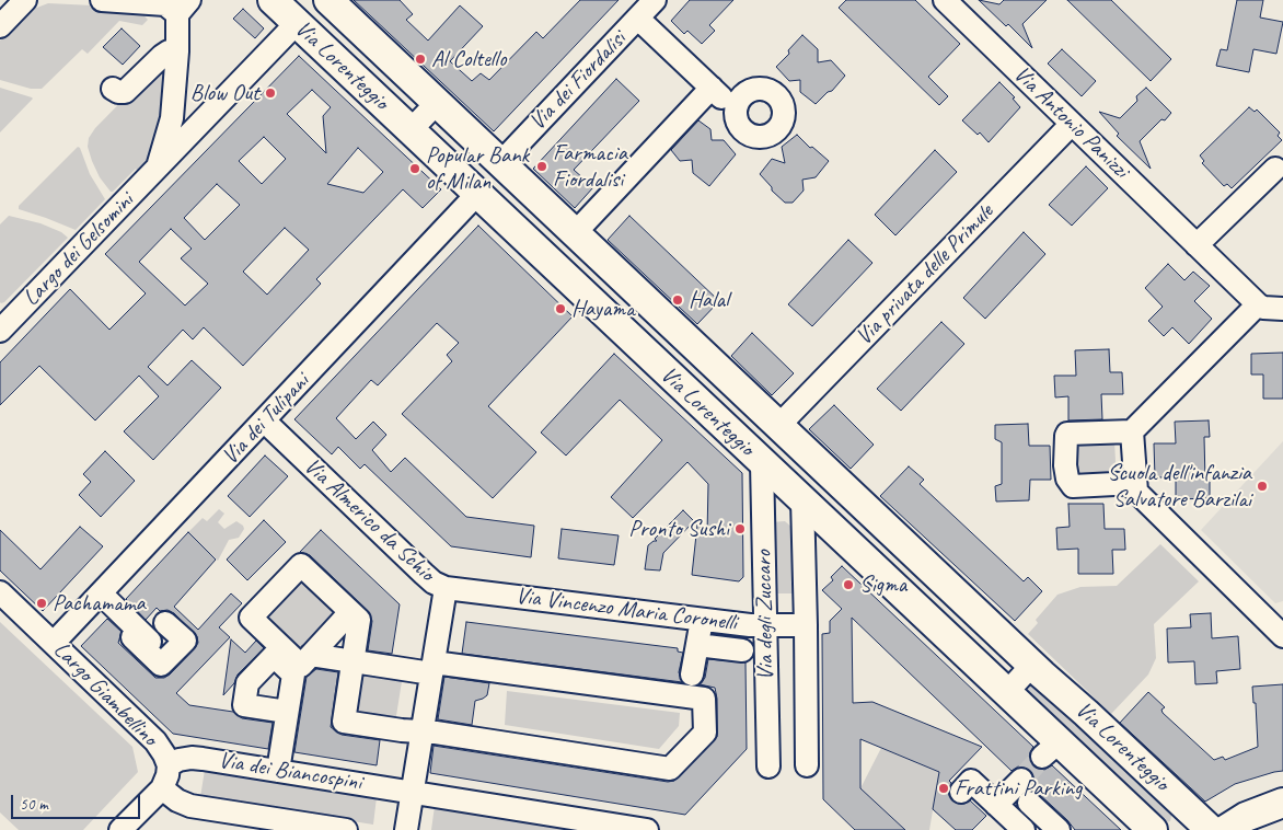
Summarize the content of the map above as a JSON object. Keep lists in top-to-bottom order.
{
  "streets": {
    "main road": ["Via Lorenteggio"],
    "street": [
      "Via dei Fiordalisi",
      "Via Antonio Panizzi",
      "Largo dei Gelsomini",
      "Via privata delle Primule",
      "Via dei Tulipani",
      "Via Almerico da Schio",
      "Via Vincenzo Maria Coronelli",
      "Via degli Zuccaro",
      "Largo Giambellino",
      "Via dei Biancospini"
    ]
  },
  "crossings": [
    ["Via Lorenteggio", "Via dei Fiordalisi"],
    ["Via Lorenteggio", "Largo dei Gelsomini"],
    ["Via Lorenteggio", "Via privata delle Primule"],
    ["Via Lorenteggio", "Via dei Tulipani"],
    ["Via Lorenteggio", "Via degli Zuccaro"],
    ["Via Antonio Panizzi", "Via privata delle Primule"],
    ["Via dei Tulipani", "Via Almerico da Schio"],
    ["Via dei Tulipani", "Largo Giambellino"],
    ["Via Almerico da Schio", "Via Vincenzo Maria Coronelli"],
    ["Via Almerico da Schio", "Via dei Biancospini"],
    ["Via Vincenzo Maria Coronelli", "Via degli Zuccaro"],
    ["Largo Giambellino", "Via dei Biancospini"]
  ],
  "places": [
    "Al Coltello",
    "Blow Out",
    "Farmacia Fiordalisi",
    "Popular Bank of Milan",
    "Halal",
    "Hayama",
    "Scuola dell'infanzia Salvatore Barzilai",
    "Pronto Sushi",
    "Sigma",
    "Pachamama",
    "Frattini Parking"
  ],
  "scale_bar": "50 m"
}
